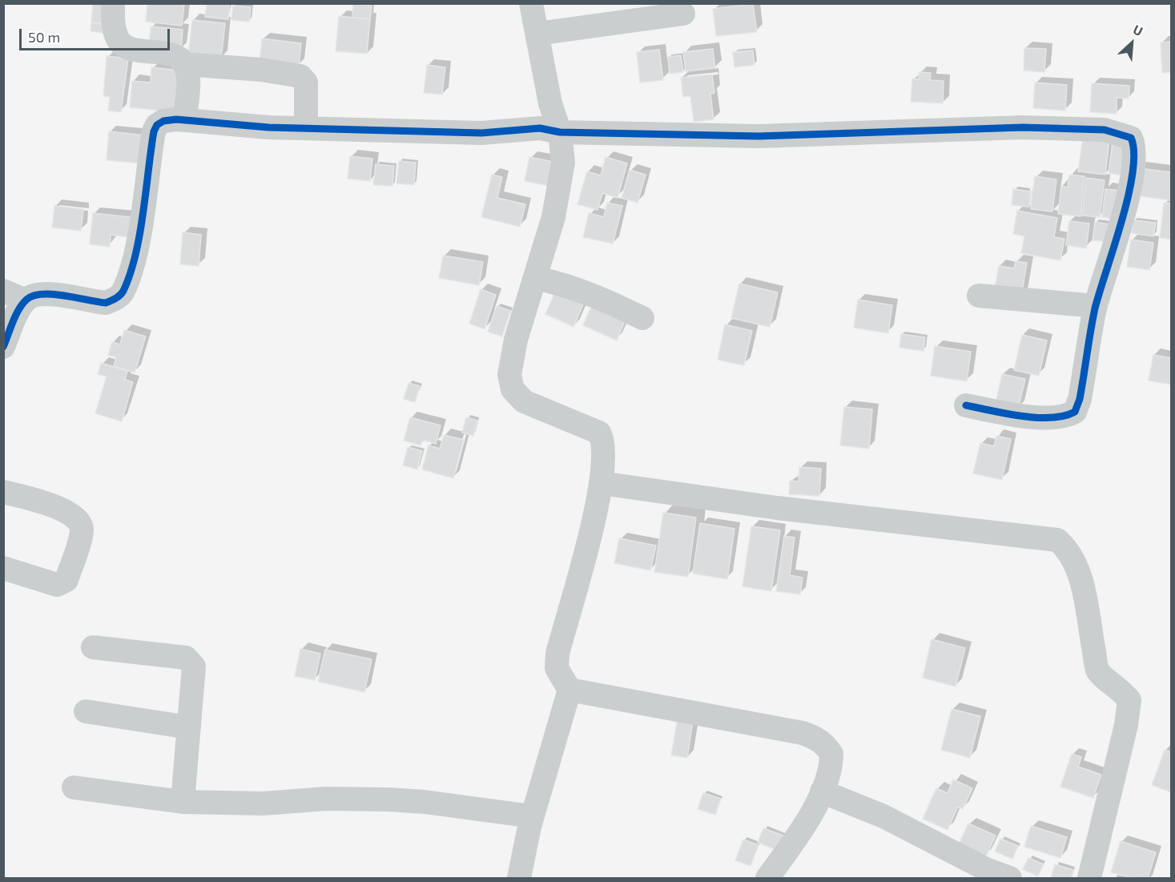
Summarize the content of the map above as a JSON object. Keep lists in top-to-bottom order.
{
  "scale_bar": "50 m",
  "north": "top right"
}
